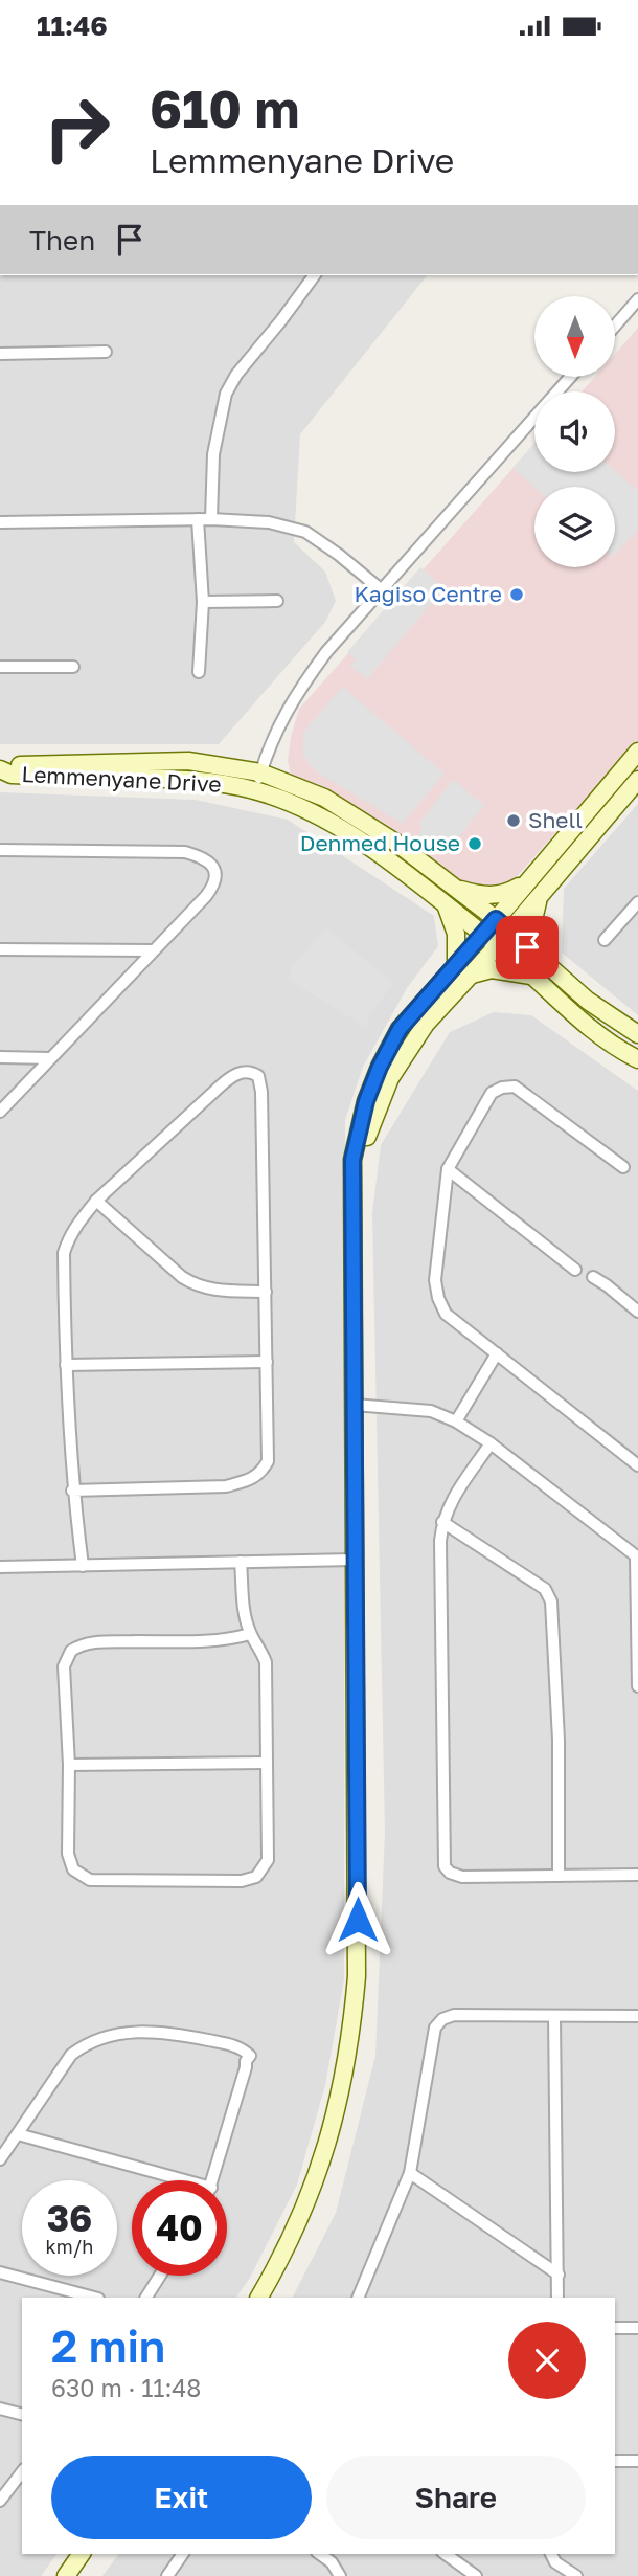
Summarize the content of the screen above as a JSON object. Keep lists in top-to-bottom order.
{
  "streets": {
    "street": ["Lemmenyane Drive"]
  },
  "places": ["Kagiso Centre", "Shell", "Denmed House"],
  "north": "bottom",
  "page": {
    "status": "11:46",
    "turn": ["610 m", "Lemmenyane Drive"],
    "then": "Then",
    "speed": "36 km/h",
    "limit": "40",
    "heading": ["2 min", "630 m · 11:48"],
    "buttons": ["Exit", "Share"]
  }
}
